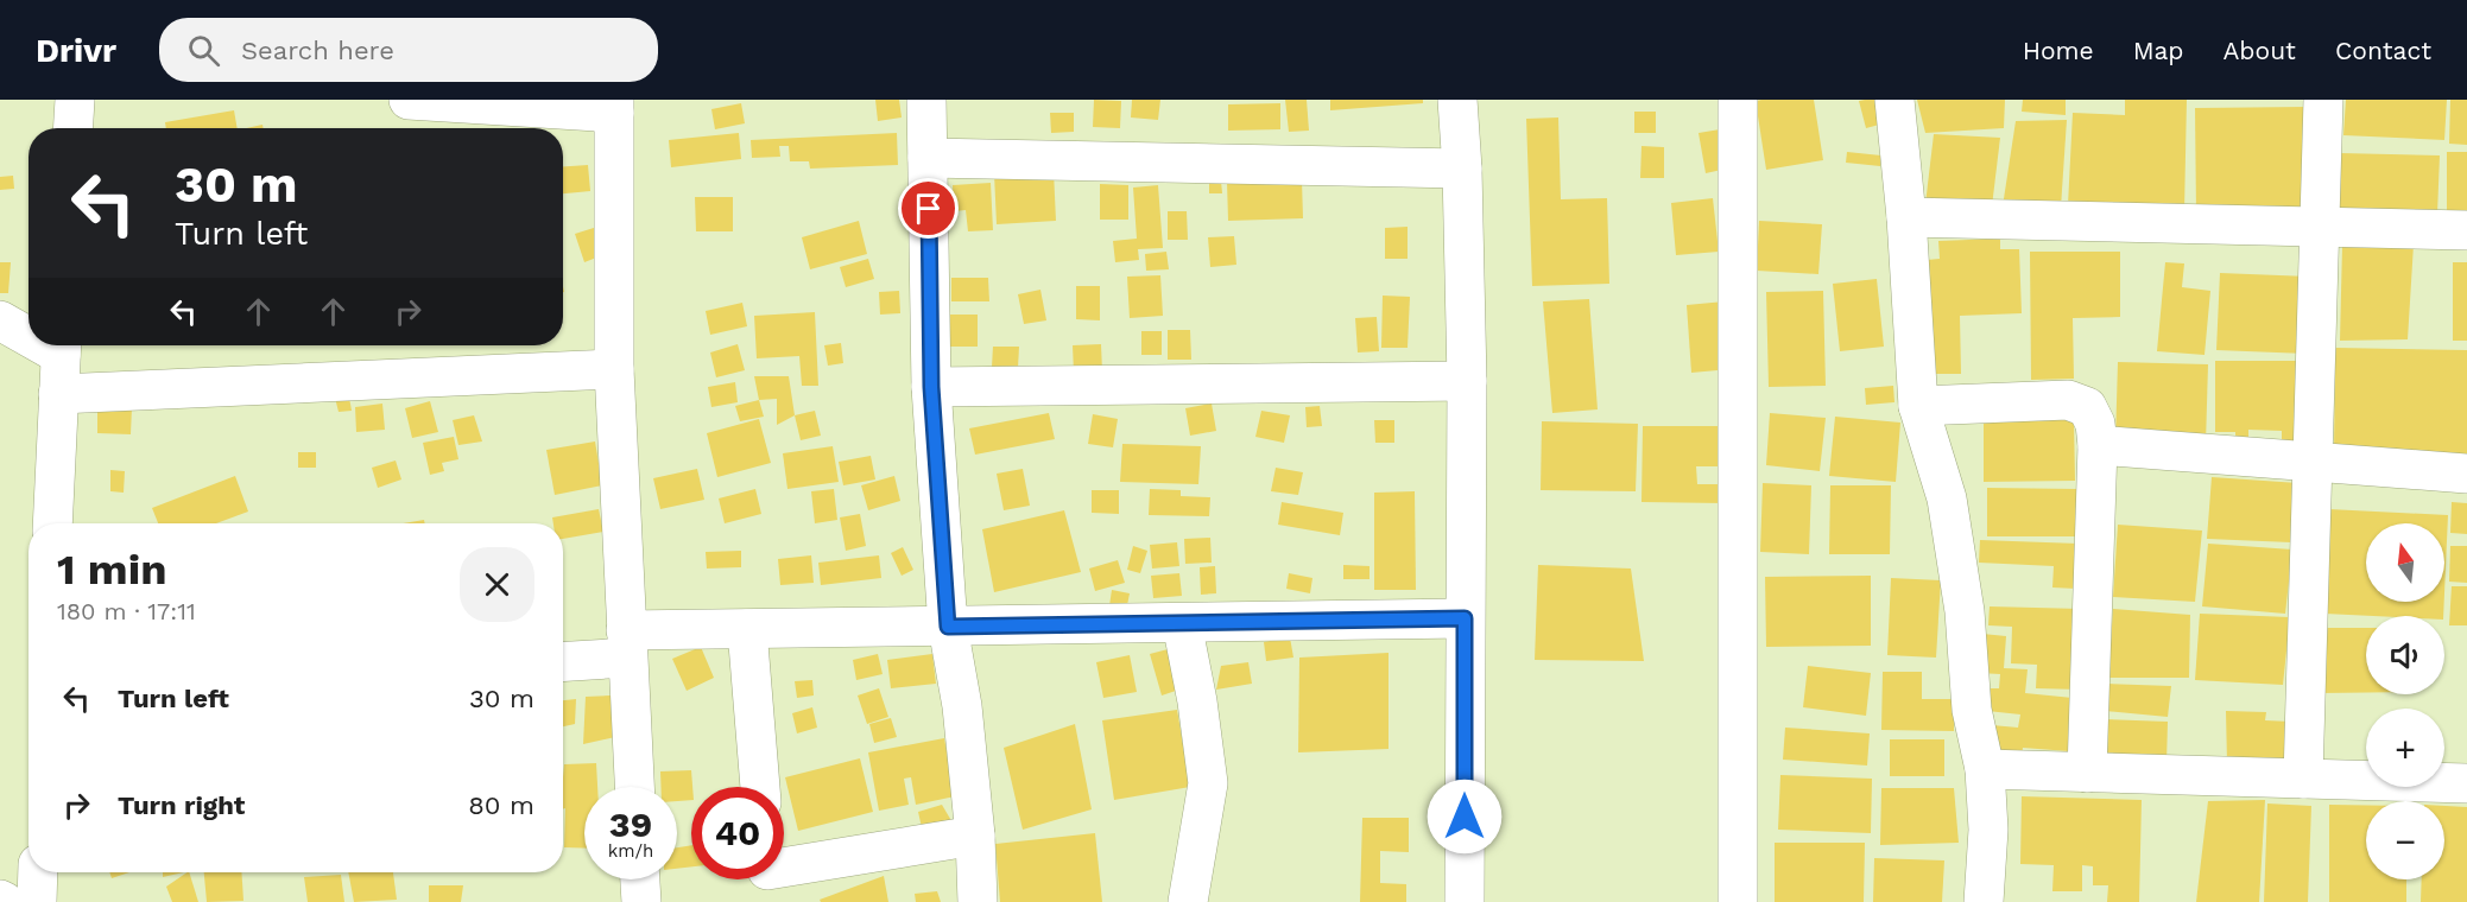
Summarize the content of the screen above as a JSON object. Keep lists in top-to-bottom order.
{
  "north": "top",
  "page": {
    "header": "Drivr",
    "search": "Search here",
    "nav": [
      "Home",
      "Map",
      "About",
      "Contact"
    ],
    "turn": ["30 m", "Turn left"],
    "map_buttons": ["+", "−"],
    "heading": ["1 min", "180 m · 17:11"],
    "list": [
      {
        "name": "Turn left",
        "value": "30 m"
      },
      {
        "name": "Turn right",
        "value": "80 m"
      }
    ],
    "speed": "39 km/h",
    "limit": "40"
  }
}
